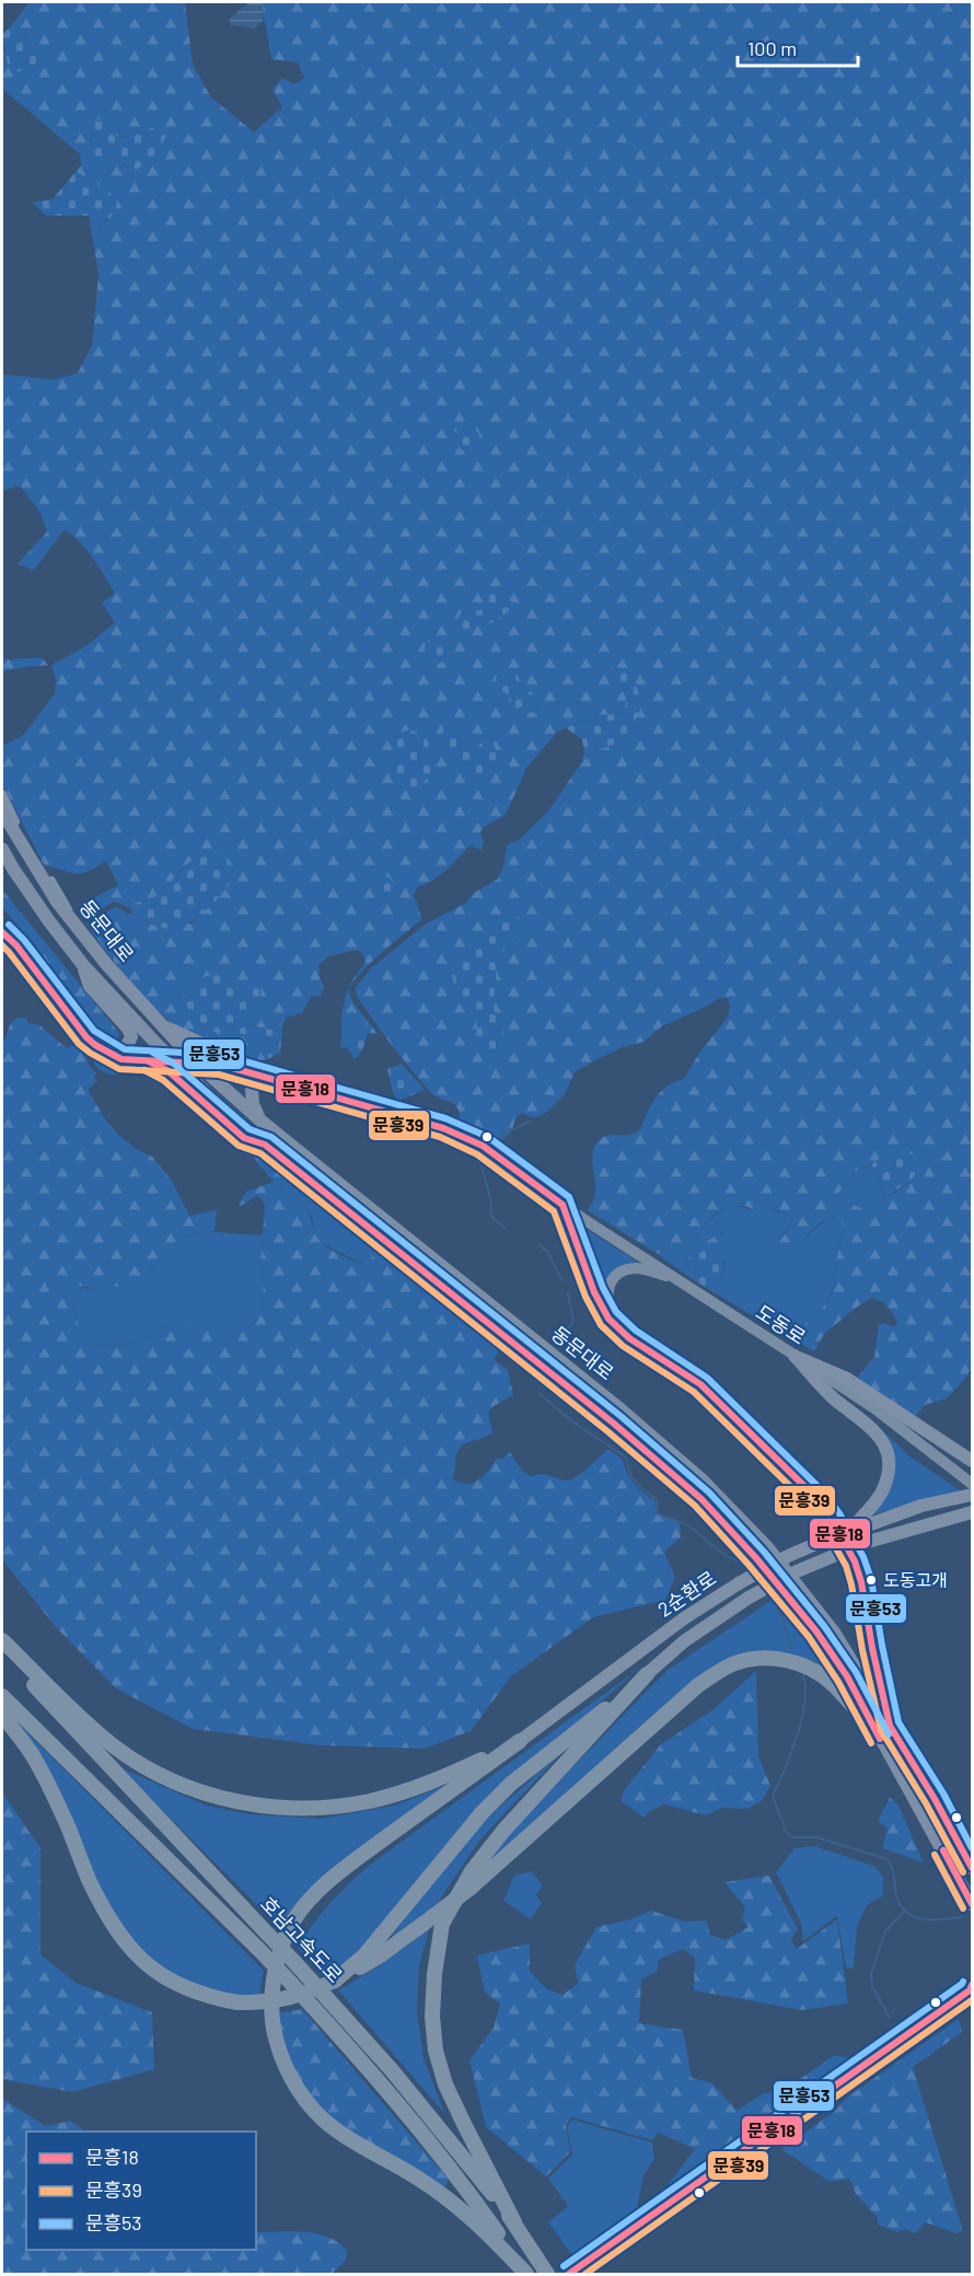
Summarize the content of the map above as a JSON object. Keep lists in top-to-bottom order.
{
  "streets": {
    "highway": ["2순환로", "호남고속도로"],
    "main road": ["동문대로", "도동로"]
  },
  "crossings": [
    ["동문대로", "도동로"],
    ["도동로", "2순환로"]
  ],
  "places": ["도동고개"],
  "lines": ["transit line 문흥53", "transit line 문흥18", "transit line 문흥39"],
  "legend": ["문흥18", "문흥39", "문흥53"],
  "scale_bar": "100 m"
}
